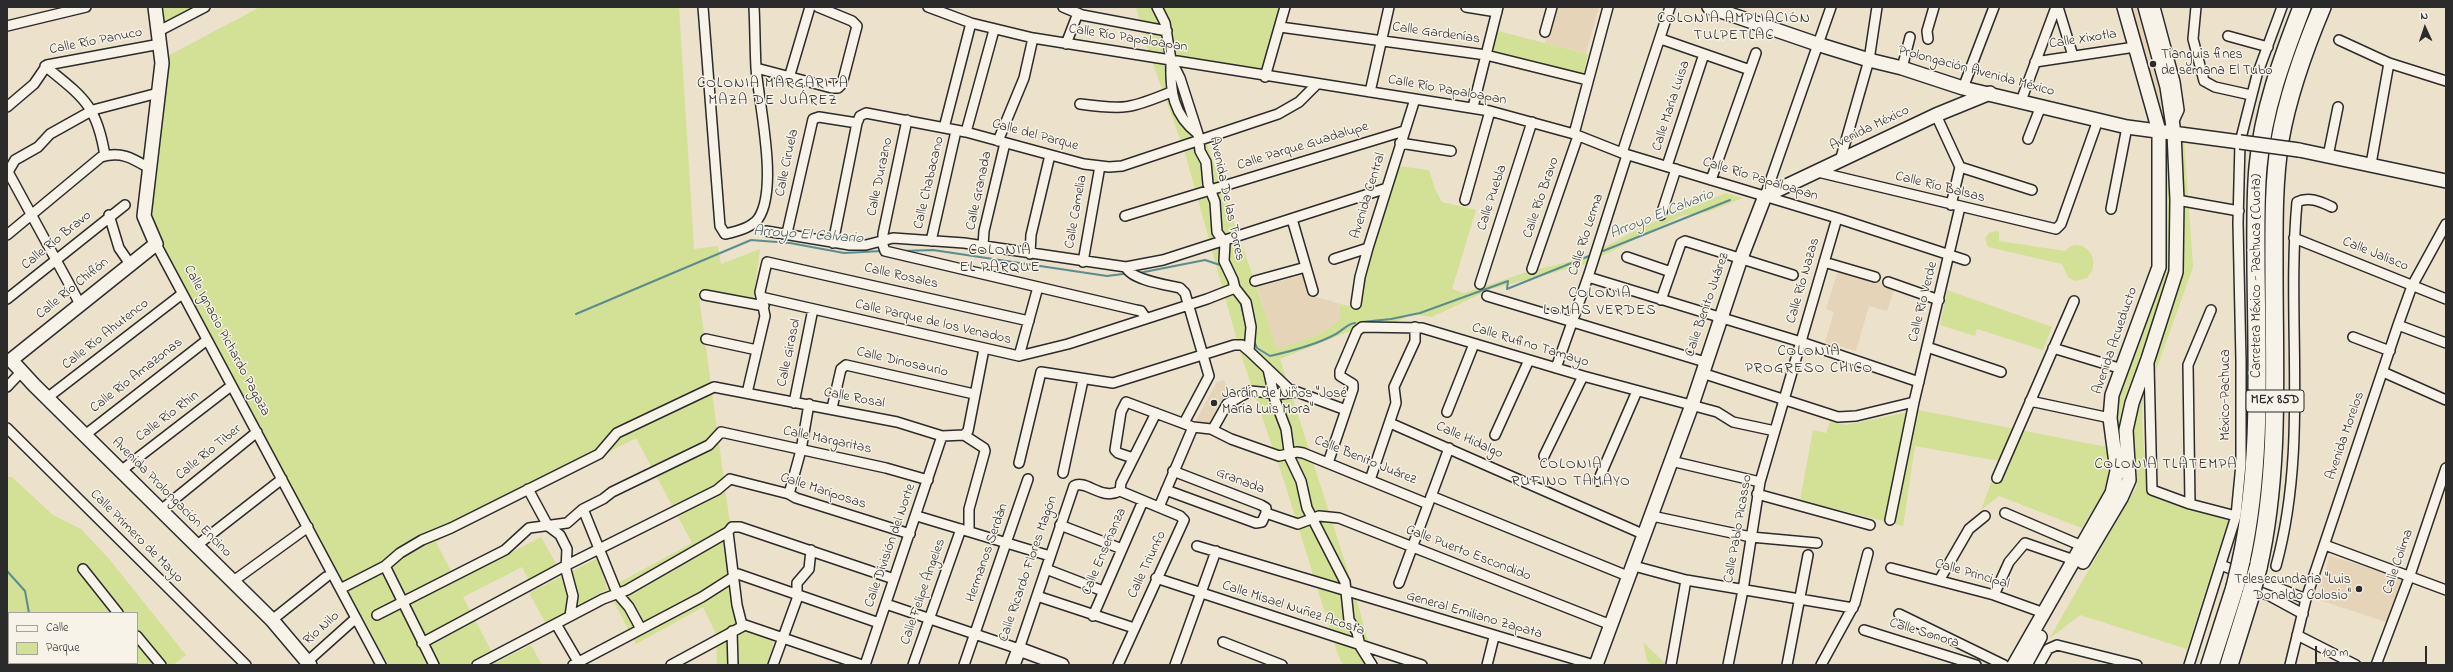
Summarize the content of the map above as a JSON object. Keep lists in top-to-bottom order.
{
  "streets": {
    "highway": ["Carretera México - Pachuca (Cuota)", "MEX 85D"],
    "street": [
      "Calle Gardenías",
      "Calle Río Papaloapan",
      "Calle Xixotla",
      "Calle Río Panuco",
      "Prolongación Avenida México",
      "Calle María Luisa",
      "Avenida México",
      "Calle del Parque",
      "Calle Parque Guadalupe",
      "Calle Ciruela",
      "Calle Durazno",
      "Calle Chabacano",
      "Calle Río Balsas",
      "Calle Granada",
      "Avenida Central",
      "Calle Puebla",
      "Calle Río Bravo",
      "Avenida De las Torres",
      "Calle Camelia",
      "Calle Río Lerma",
      "Calle Jalisco",
      "Calle Rosales",
      "Calle Río Nazas",
      "Calle Río Chiflón",
      "Calle Río Verde",
      "Calle Benito Juárez",
      "Calle Parque de los Venados",
      "Calle Río Ahutenco",
      "Calle Ignacio Pichardo Pagaza",
      "Avenida Acueducto",
      "Calle Rufino Tamayo",
      "Calle Girasol",
      "Calle Dinosaurio",
      "Calle Río Amazonas",
      "México-Pachuca",
      "Calle Rosal",
      "Calle Río Rhin",
      "Avenida Morelos",
      "Calle Margaritas",
      "Calle Hidalgo",
      "Calle Río Tiber",
      "Granada",
      "Calle Mariposas",
      "Avenida Prolongación Encino",
      "Calle Pablo Picasso",
      "Calle Primero de Mayo",
      "Calle División del Norte",
      "Calle Enseñanza",
      "Hermanos Serdán",
      "Calle Puerto Escondido",
      "Calle Colima",
      "Calle Triunfo",
      "Calle Ricardo Flores Magón",
      "Calle Principal",
      "Calle Felipe Ángeles",
      "Calle Misael Nuñez Acosta",
      "General Emiliano Zapata",
      "Río Nilo",
      "Calle Sonora"
    ]
  },
  "crossings": [
    ["Calle Gardenías", "Calle Río Bravo"],
    ["Calle Río Papaloapan", "Calle María Luisa"],
    ["Calle Río Papaloapan", "Avenida México"],
    ["Calle Río Papaloapan", "Calle del Parque"],
    ["Calle Río Papaloapan", "Calle Chabacano"],
    ["Calle Río Papaloapan", "Calle Granada"],
    ["Calle Río Papaloapan", "Avenida Central"],
    ["Calle Río Papaloapan", "Calle Puebla"],
    ["Calle Río Papaloapan", "Calle Río Bravo"],
    ["Calle Río Papaloapan", "Avenida De las Torres"],
    ["Calle Río Papaloapan", "Calle Río Lerma"],
    ["Calle Río Papaloapan", "Calle Río Nazas"],
    ["Calle Río Papaloapan", "Calle Río Verde"],
    ["Calle Río Papaloapan", "Calle Benito Juárez"],
    ["Calle Xixotla", "Avenida Acueducto"],
    ["Calle Río Panuco", "Calle Ignacio Pichardo Pagaza"],
    ["Prolongación Avenida México", "Avenida México"],
    ["Prolongación Avenida México", "Calle Río Balsas"],
    ["Prolongación Avenida México", "Calle Benito Juárez"],
    ["Prolongación Avenida México", "Avenida Acueducto"],
    ["Prolongación Avenida México", "México-Pachuca"],
    ["Avenida México", "Calle Río Balsas"],
    ["Avenida México", "Calle Benito Juárez"],
    ["Calle del Parque", "Calle Ciruela"],
    ["Calle del Parque", "Calle Durazno"],
    ["Calle del Parque", "Calle Chabacano"],
    ["Calle del Parque", "Calle Granada"],
    ["Calle del Parque", "Avenida De las Torres"],
    ["Calle del Parque", "Calle Camelia"],
    ["Calle Parque Guadalupe", "Avenida Central"],
    ["Calle Parque Guadalupe", "Avenida De las Torres"],
    ["Calle Río Balsas", "Calle Río Verde"],
    ["Avenida De las Torres", "Calle Parque de los Venados"],
    ["Calle Río Lerma", "Calle Rufino Tamayo"],
    ["Calle Jalisco", "Avenida Morelos"],
    ["Calle Rosales", "Calle Parque de los Venados"],
    ["Calle Río Nazas", "Calle Pablo Picasso"],
    ["Calle Río Chiflón", "Calle Ignacio Pichardo Pagaza"],
    ["Calle Río Chiflón", "Avenida Prolongación Encino"],
    ["Calle Benito Juárez", "Calle Rufino Tamayo"],
    ["Calle Benito Juárez", "Calle Hidalgo"],
    ["Calle Benito Juárez", "Calle Puerto Escondido"],
    ["Calle Benito Juárez", "General Emiliano Zapata"],
    ["Calle Parque de los Venados", "Calle Girasol"],
    ["Calle Río Ahutenco", "Calle Ignacio Pichardo Pagaza"],
    ["Calle Río Ahutenco", "Avenida Prolongación Encino"],
    ["Calle Ignacio Pichardo Pagaza", "Calle Río Amazonas"],
    ["Calle Ignacio Pichardo Pagaza", "Calle Río Rhin"],
    ["Calle Ignacio Pichardo Pagaza", "Calle Río Tiber"],
    ["Calle Ignacio Pichardo Pagaza", "Río Nilo"],
    ["Avenida Acueducto", "Calle Principal"],
    ["Calle Rufino Tamayo", "Calle Pablo Picasso"],
    ["Calle Girasol", "Calle Rosal"],
    ["Calle Dinosaurio", "Calle Rosal"],
    ["Calle Río Amazonas", "Avenida Prolongación Encino"],
    ["Calle Rosal", "Calle División del Norte"],
    ["Calle Rosal", "Calle Felipe Ángeles"],
    ["Calle Río Rhin", "Avenida Prolongación Encino"],
    ["Calle Margaritas", "Calle División del Norte"],
    ["Calle Río Tiber", "Avenida Prolongación Encino"],
    ["Granada", "Calle Puerto Escondido"],
    ["Calle Mariposas", "Calle División del Norte"],
    ["Avenida Prolongación Encino", "Río Nilo"],
    ["Calle Enseñanza", "Calle Triunfo"],
    ["Calle Enseñanza", "Calle Ricardo Flores Magón"],
    ["Calle Triunfo", "Calle Misael Nuñez Acosta"]
  ],
  "districts": [
    "COLONIA AMPLIACIÓN TULPETLAC",
    "COLONIA MARGARITA MAZA DE JUÁREZ",
    "COLONIA EL PARQUE",
    "COLONIA LOMAS VERDES",
    "COLONIA PROGRESO CHICO",
    "COLONIA RUFINO TAMAYO",
    "COLONIA TLATEMPA"
  ],
  "water": ["Arroyo El Calvario"],
  "places": ["Tianguis fines de semana El Tubo", "Jardín de Niños \"José María Luis Mora\"", "Telesecundaria \"Luis Donaldo Colosio\""],
  "legend": ["Calle", "Parque"],
  "scale_bar": "100 m",
  "north": "top"
}
